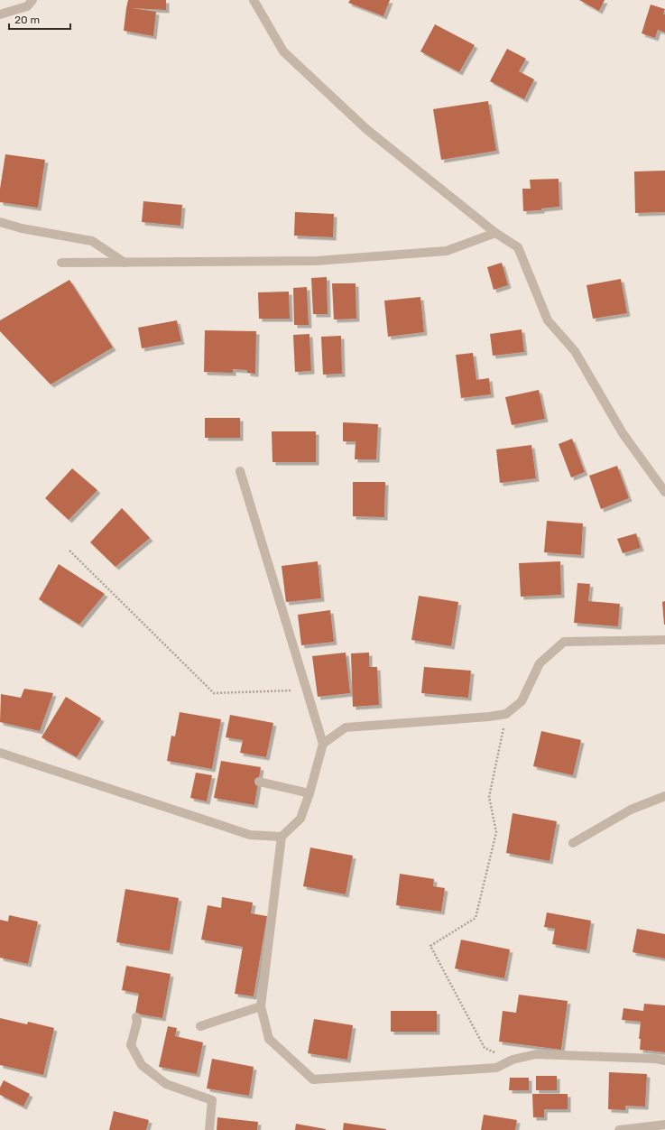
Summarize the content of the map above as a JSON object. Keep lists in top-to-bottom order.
{
  "scale_bar": "20 m"
}
